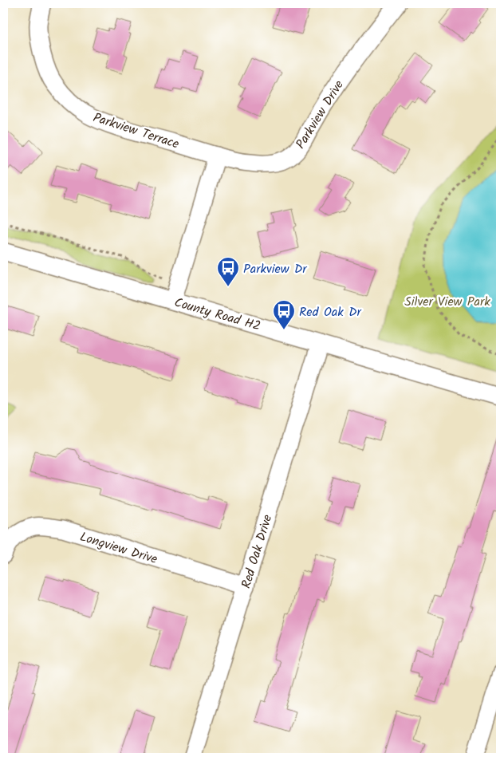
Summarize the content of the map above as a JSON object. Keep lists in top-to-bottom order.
{
  "streets": {
    "street": [
      "Parkview Drive",
      "Parkview Terrace",
      "County Road H2",
      "Longview Drive",
      "Red Oak Drive"
    ]
  },
  "crossings": [
    ["Parkview Drive", "Parkview Terrace"],
    ["County Road H2", "Red Oak Drive"],
    ["Longview Drive", "Red Oak Drive"]
  ],
  "parks": ["Silver View Park"],
  "places": {
    "bus stop": ["Parkview Dr", "Red Oak Dr"]
  }
}
